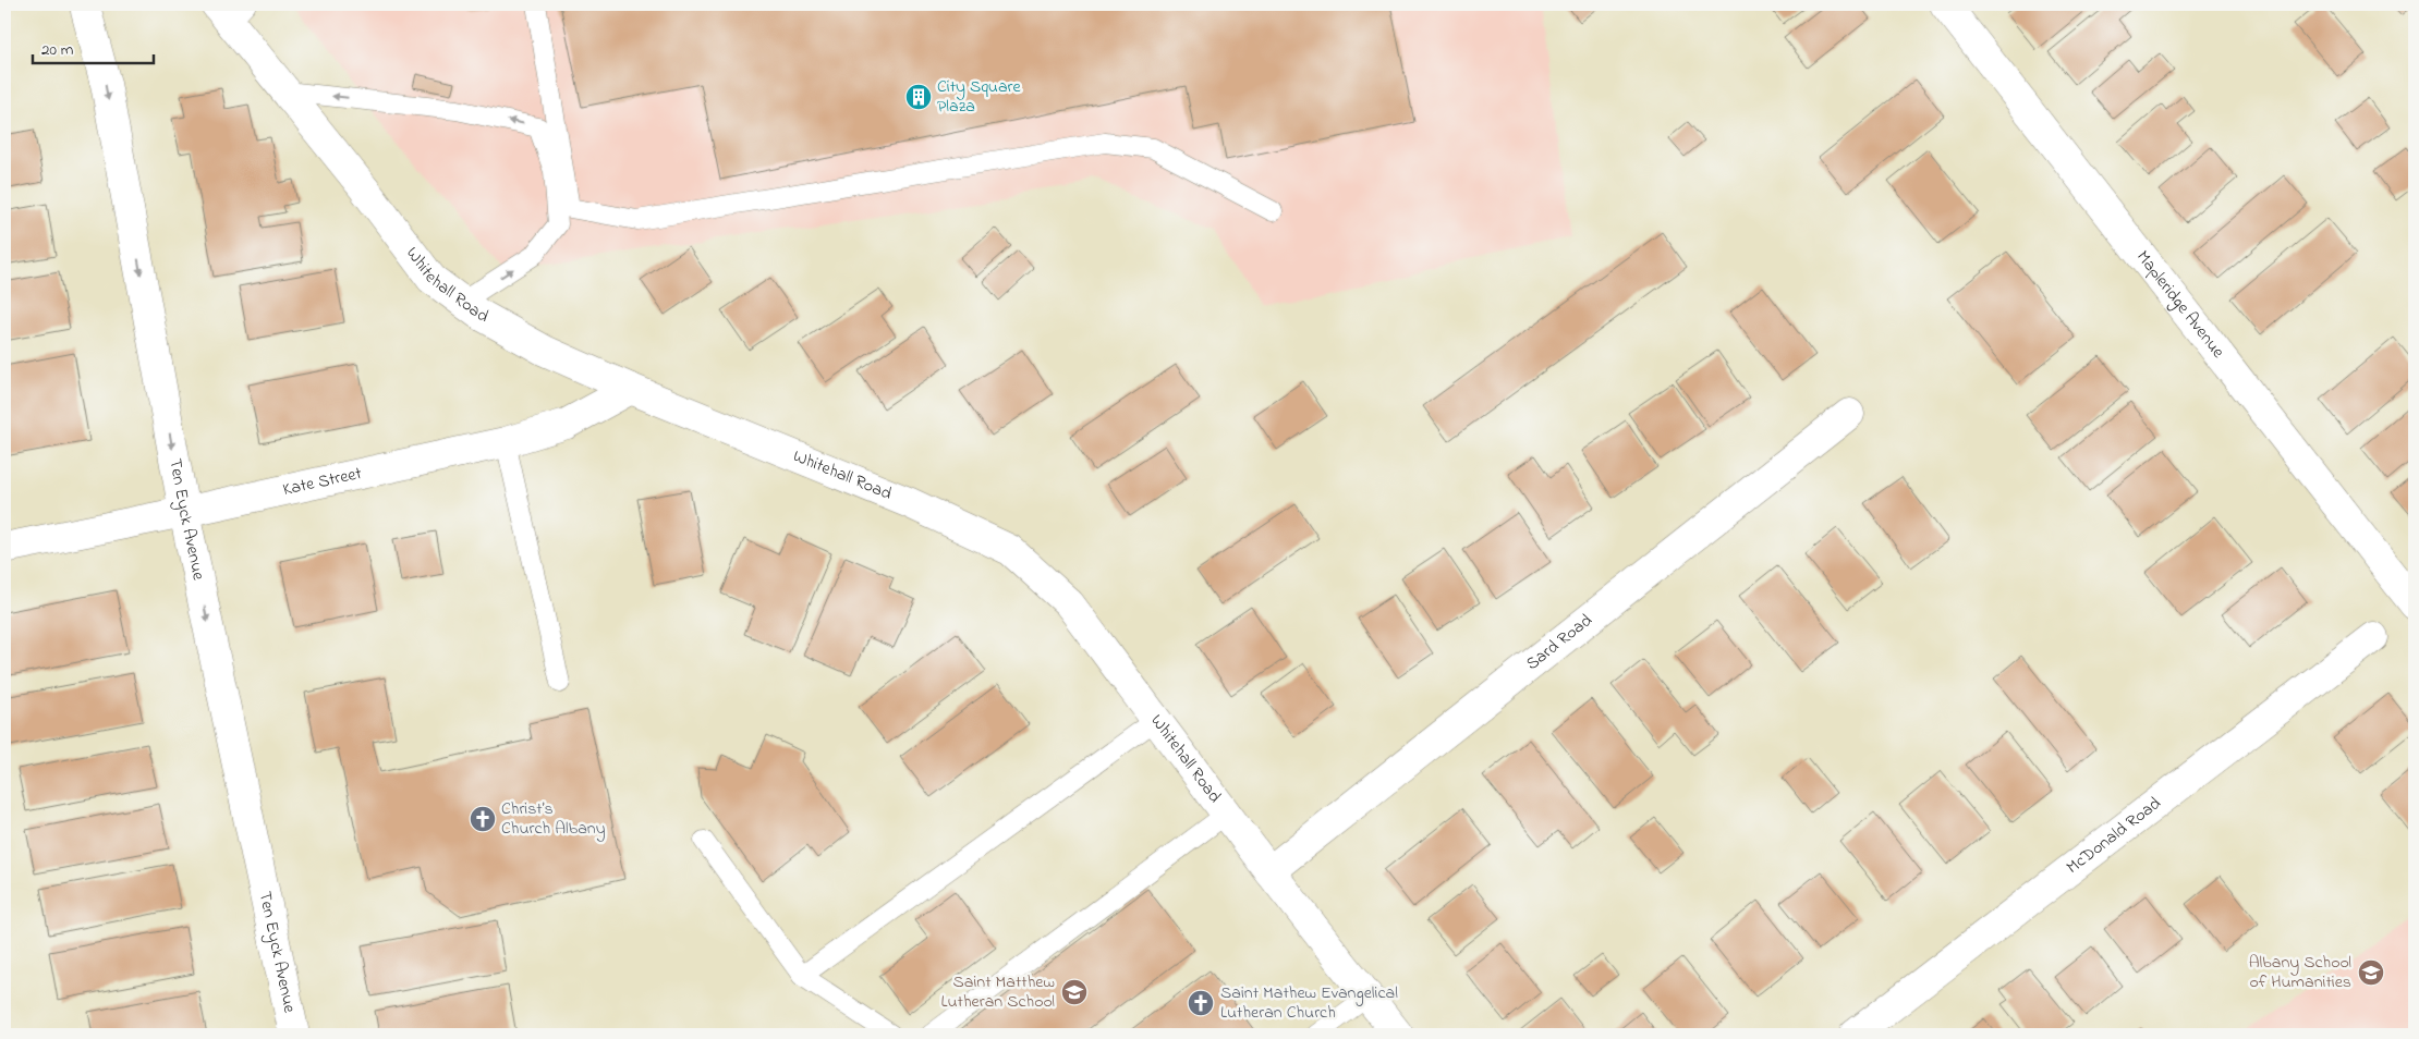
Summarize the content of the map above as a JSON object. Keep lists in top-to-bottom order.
{
  "streets": {
    "street": [
      "Whitehall Road",
      "Mapleridge Avenue",
      "Kate Street",
      "Ten Eyck Avenue",
      "Sard Road",
      "McDonald Road"
    ]
  },
  "crossings": [
    ["Whitehall Road", "Kate Street"],
    ["Whitehall Road", "Sard Road"],
    ["Kate Street", "Ten Eyck Avenue"]
  ],
  "one_way": ["Ten Eyck Avenue"],
  "places": {
    "building": ["City Square Plaza"],
    "church": ["Christ’s Church Albany", "Saint Mathew Evangelical Lutheran Church"],
    "school or university": ["Albany School of Humanities", "Saint Matthew Lutheran School"]
  },
  "scale_bar": "20 m"
}
